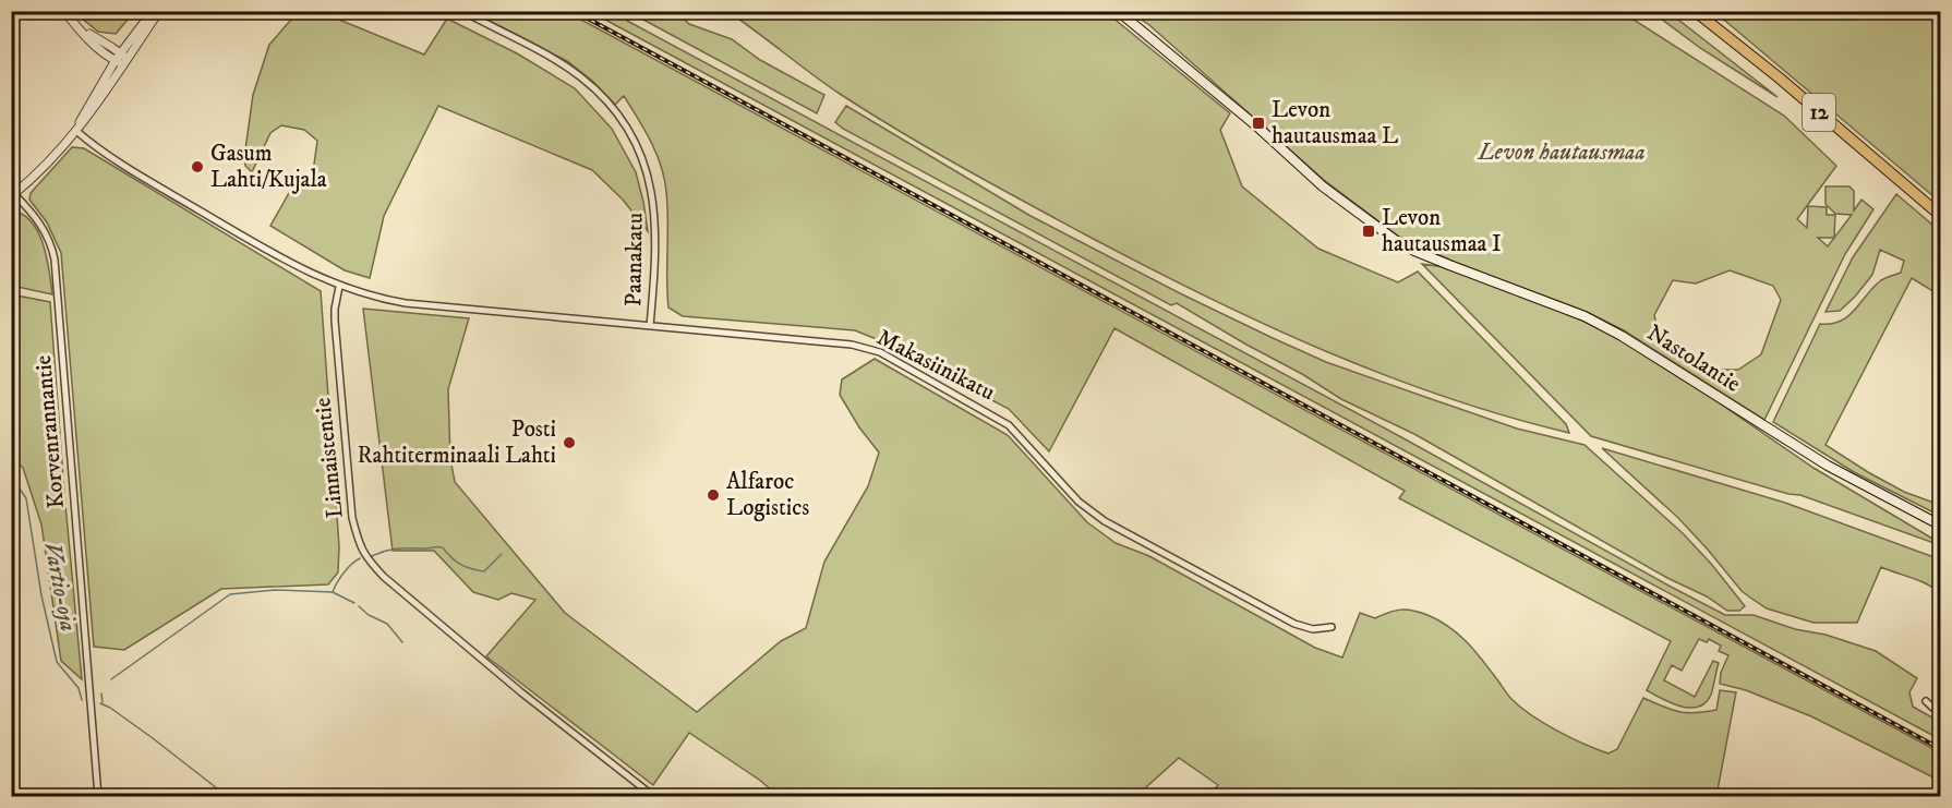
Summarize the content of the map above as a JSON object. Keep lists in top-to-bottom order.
{
  "streets": {
    "highway": ["12"],
    "main road": ["Nastolantie"],
    "street": [
      "Paanakatu",
      "Makasiinikatu",
      "Korvenrannantie",
      "Linnaistentie"
    ]
  },
  "crossings": [
    ["Paanakatu", "Makasiinikatu"],
    ["Makasiinikatu", "Linnaistentie"]
  ],
  "water": ["Vartio-oja"],
  "parks": ["Levon hautausmaa"],
  "places": {
    "transit": ["Levon hautausmaa L", "Levon hautausmaa I"],
    "other": ["Gasum Lahti/Kujala", "Posti Rahtiterminaali Lahti", "Alfaroc Logistics"]
  }
}
